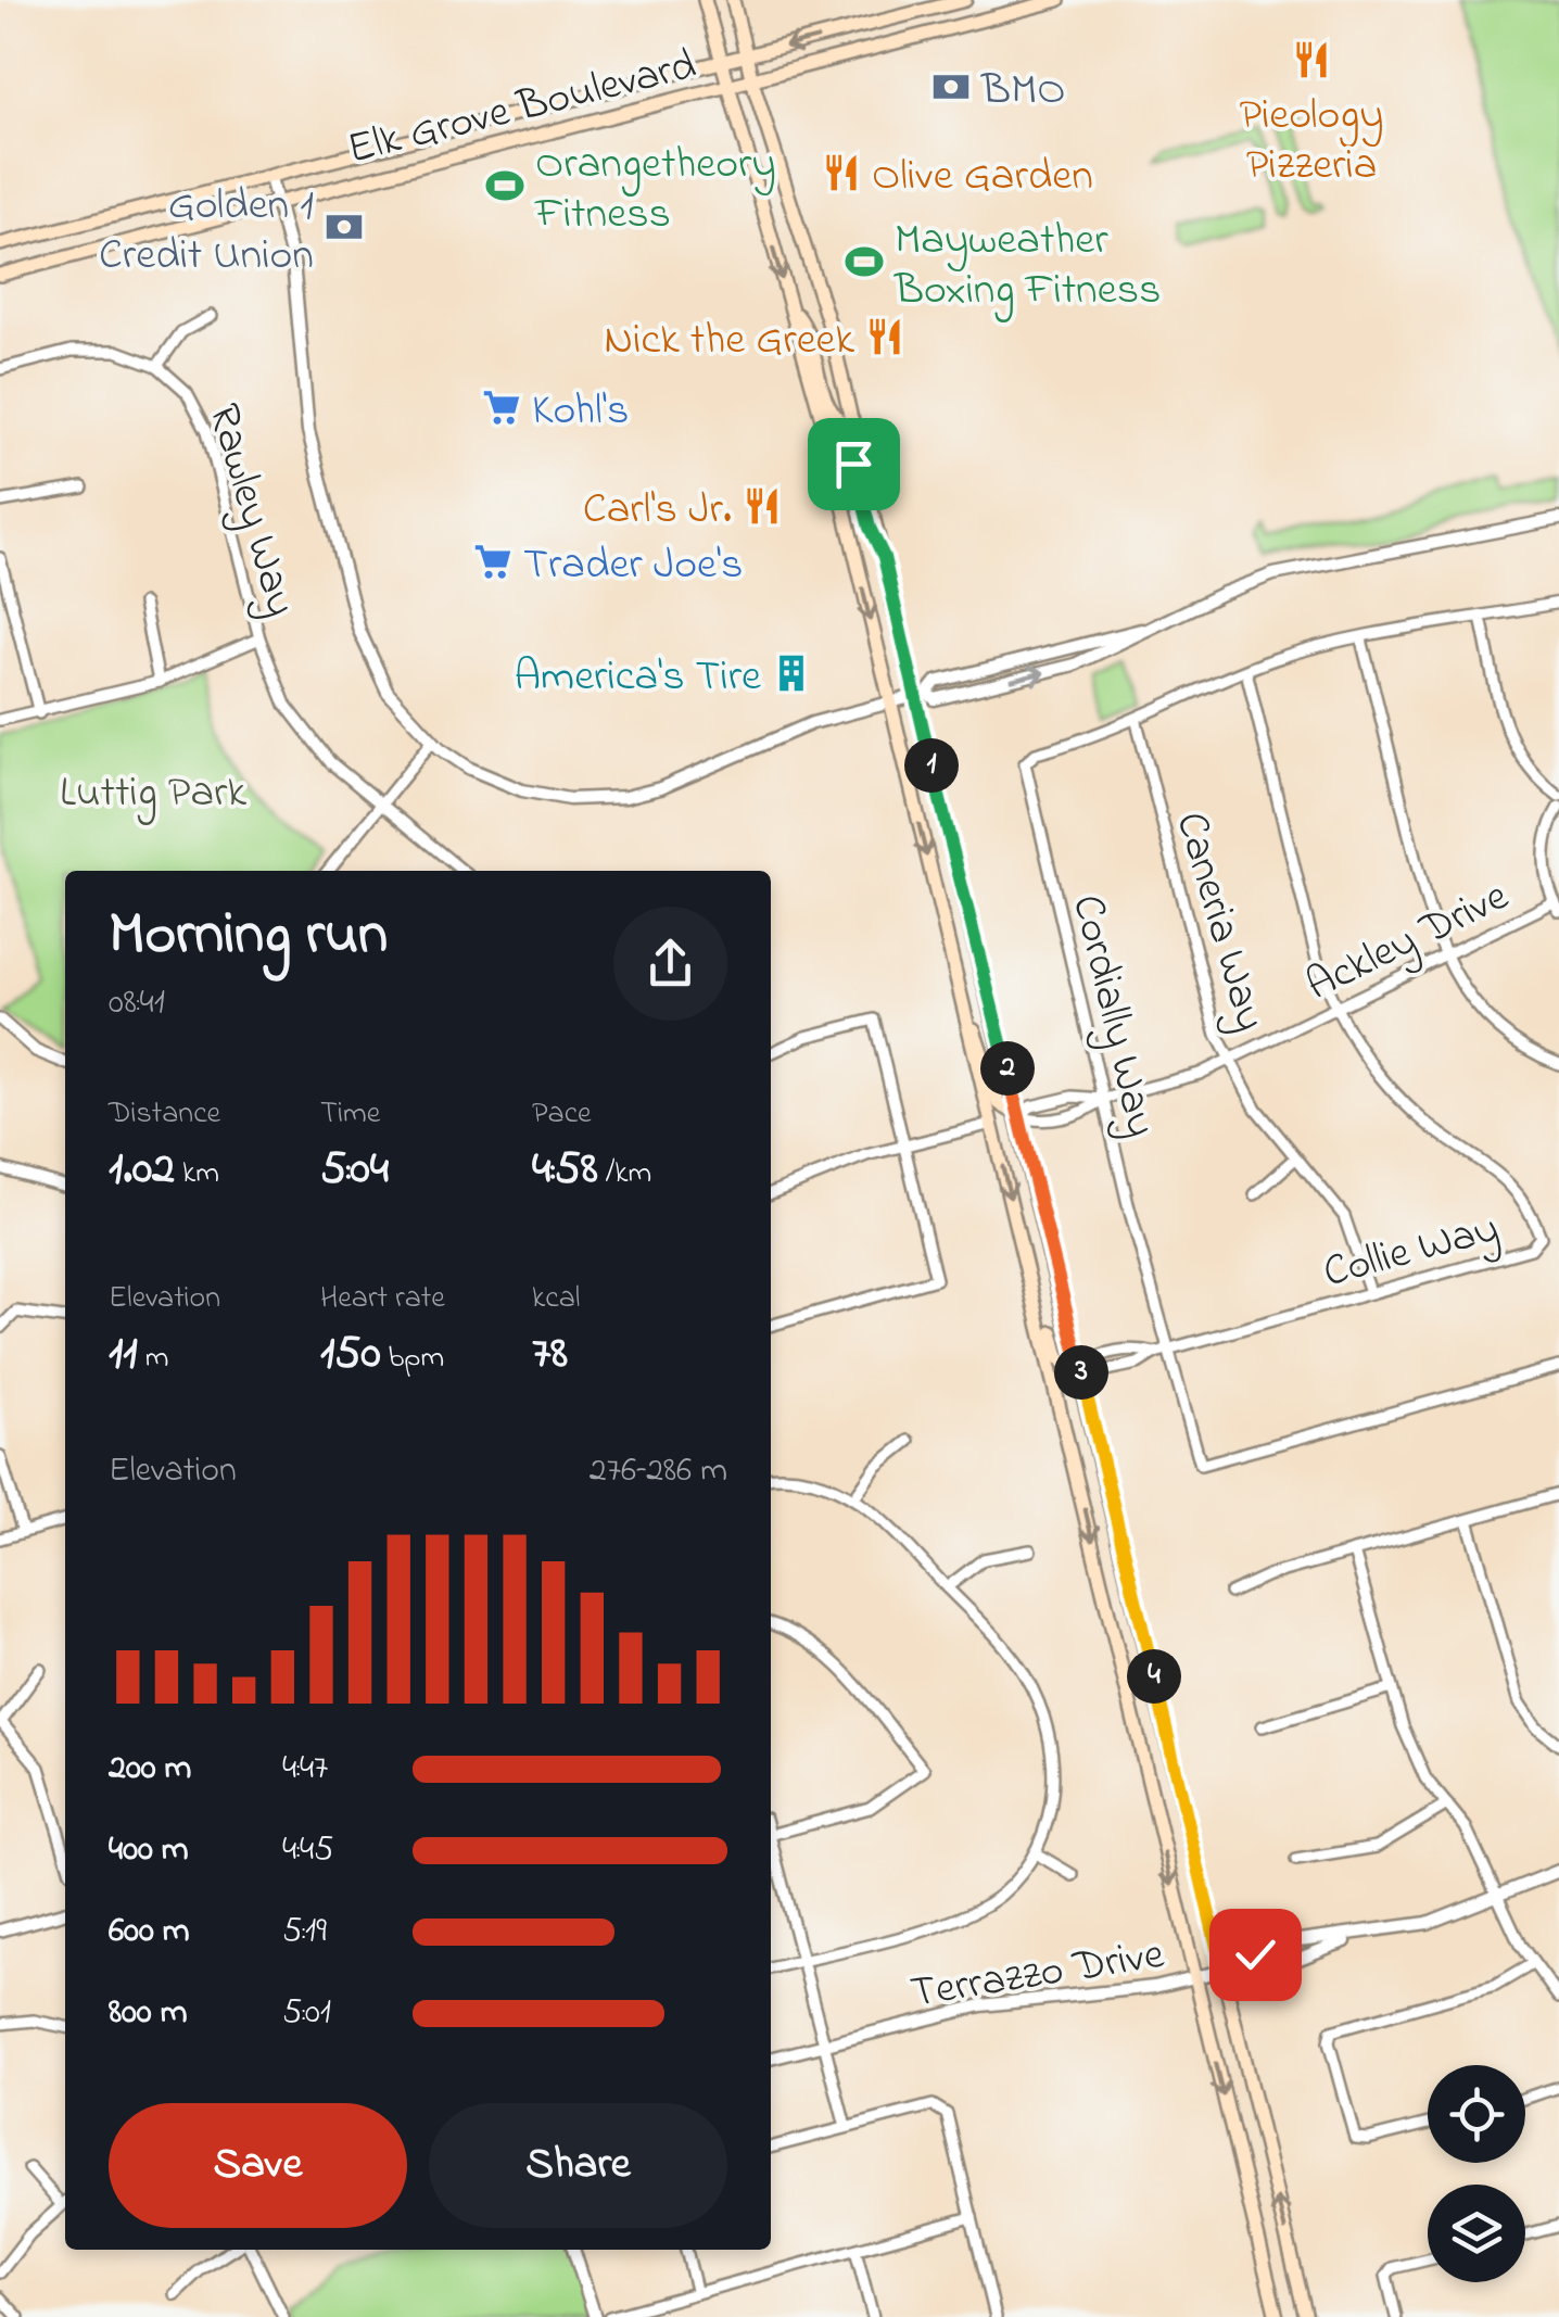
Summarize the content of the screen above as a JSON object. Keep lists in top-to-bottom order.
{
  "streets": {
    "main road": ["Elk Grove Boulevard"],
    "street": [
      "Rawley Way",
      "Caneria Way",
      "Ackley Drive",
      "Cordially Way",
      "Collie Way",
      "Terrazzo Drive"
    ]
  },
  "crossings": [
    ["Caneria Way", "Ackley Drive"],
    ["Caneria Way", "Cordially Way"],
    ["Caneria Way", "Collie Way"],
    ["Ackley Drive", "Cordially Way"],
    ["Ackley Drive", "Collie Way"],
    ["Cordially Way", "Collie Way"]
  ],
  "parks": ["Luttig Park"],
  "places": {
    "restaurant": [
      "Pieology Pizzeria",
      "Olive Garden",
      "Nick the Greek",
      "Carl's Jr."
    ],
    "bank": ["BMO", "Golden 1 Credit Union"],
    "sports": ["Orangetheory Fitness", "Mayweather Boxing Fitness"],
    "supermarket": ["Kohl's", "Trader Joe's"],
    "building": ["America's Tire"]
  },
  "page": {
    "pins": [
      "1",
      "2",
      "3",
      "4"
    ],
    "heading": ["Morning run", "08:41"],
    "stats": [
      ["Distance", "1.02 km"],
      ["Time", "5:04"],
      ["Pace", "4:58 /km"],
      ["Elevation", "11 m"],
      ["Heart rate", "150 bpm"],
      ["kcal", "78"]
    ],
    "chart": ["Elevation", "276–286 m"],
    "list": [
      {
        "name": "200 m",
        "note": "4:47"
      },
      {
        "name": "400 m",
        "note": "4:45"
      },
      {
        "name": "600 m",
        "note": "5:19"
      },
      {
        "name": "800 m",
        "note": "5:01"
      }
    ],
    "buttons": ["Save", "Share"]
  }
}
